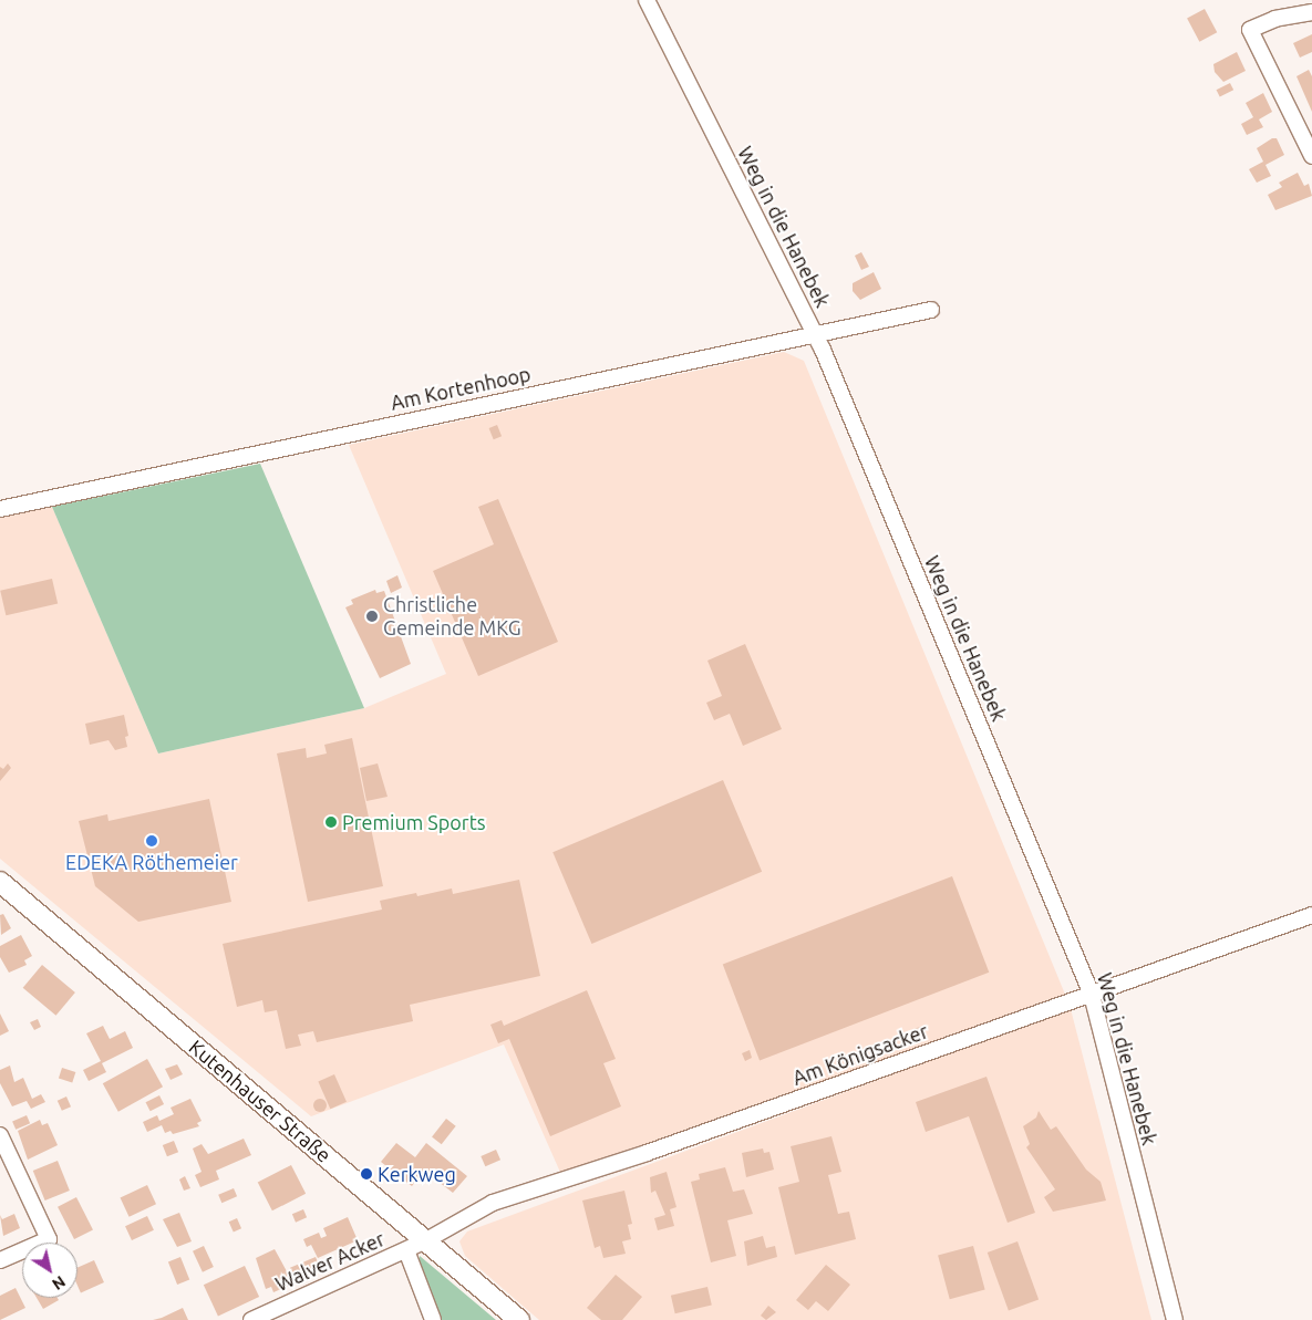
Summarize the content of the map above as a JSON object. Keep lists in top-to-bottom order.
{
  "streets": {
    "street": [
      "Weg in die Hanebek",
      "Am Kortenhoop",
      "Am Königsacker",
      "Kutenhauser Straße",
      "Walver Acker"
    ]
  },
  "crossings": [
    ["Weg in die Hanebek", "Am Kortenhoop"],
    ["Weg in die Hanebek", "Am Königsacker"],
    ["Am Königsacker", "Kutenhauser Straße"],
    ["Am Königsacker", "Walver Acker"],
    ["Kutenhauser Straße", "Walver Acker"]
  ],
  "places": [
    "Christliche Gemeinde MKG",
    "Premium Sports",
    "EDEKA Röthemeier",
    "Kerkweg"
  ],
  "north": "bottom right"
}
